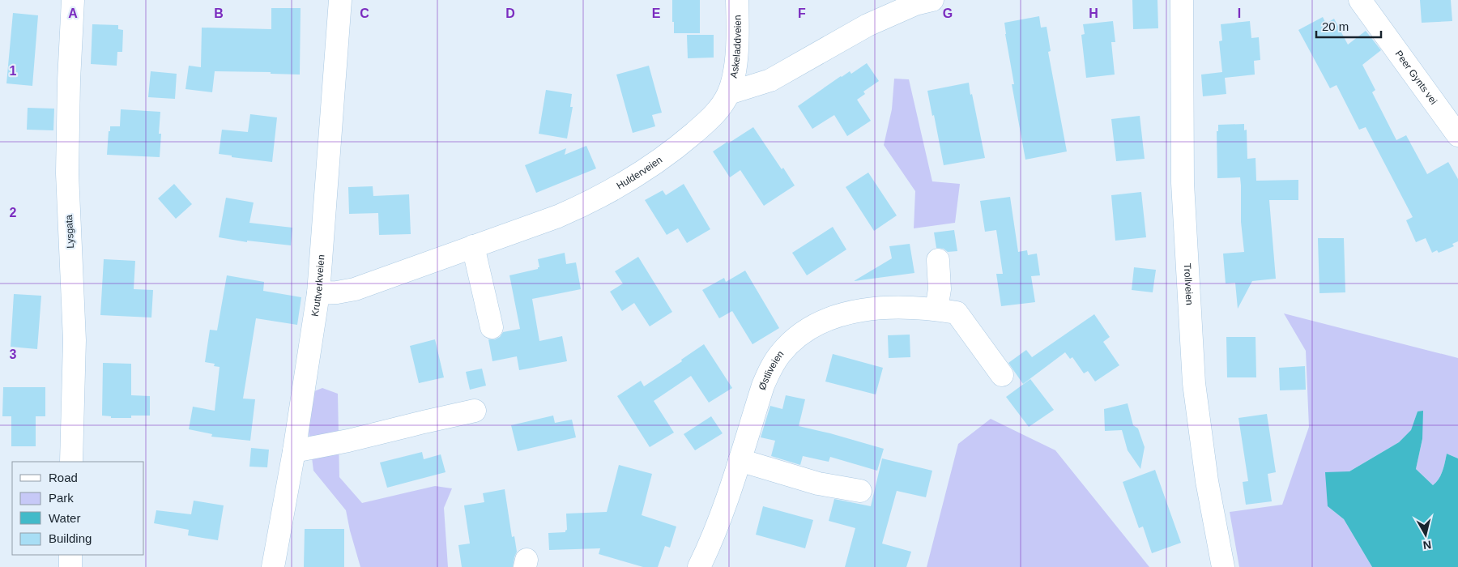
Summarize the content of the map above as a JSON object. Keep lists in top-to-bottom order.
{
  "streets": {
    "street": [
      "Askeladdveien",
      "Peer Gynts vei",
      "Hulderveien",
      "Lysgata",
      "Trollveien",
      "Kruttverkveien",
      "Østliveien"
    ]
  },
  "crossings": [
    ["Askeladdveien", "Hulderveien"],
    ["Hulderveien", "Kruttverkveien"]
  ],
  "legend": [
    "Road",
    "Park",
    "Water",
    "Building"
  ],
  "scale_bar": "20 m",
  "north": "bottom",
  "grid": {
    "columns": [
      "A",
      "B",
      "C",
      "D",
      "E",
      "F",
      "G",
      "H",
      "I"
    ],
    "rows": ["1", "2", "3"]
  }
}
